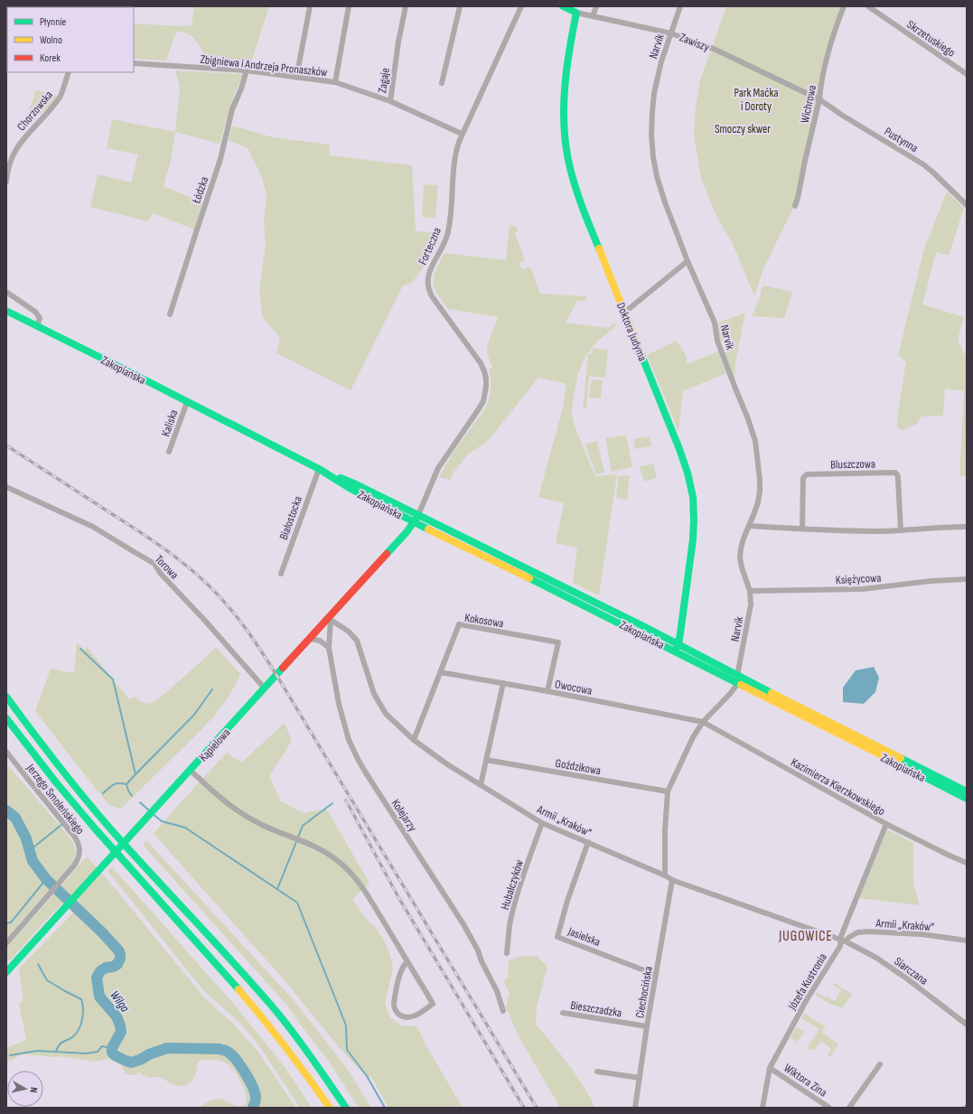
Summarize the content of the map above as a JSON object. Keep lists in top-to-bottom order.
{
  "streets": {
    "main road": [
      "Zawiszy",
      "Doktora Judyma",
      "Zakopiańska",
      "Kąpielowa"
    ],
    "street": [
      "Skrzetuskiego",
      "Narvik",
      "Zbigniewa i Andrzeja Pronaszków",
      "Zagaje",
      "Wichrowa",
      "Chorzowska",
      "Pustynna",
      "Łódzka",
      "Forteczna",
      "Kaliska",
      "Bluszczowa",
      "Białostocka",
      "Torowa",
      "Księżycowa",
      "Kokosowa",
      "Owocowa",
      "Goździkowa",
      "Kazimierza Kierzkowskiego",
      "Jerzego Smoleńskiego",
      "Kolejarzy",
      "Armii „Kraków”",
      "Hubalczyków",
      "Jasielska",
      "Siarczana",
      "Józefa Kustronia",
      "Ciechocińska",
      "Bieszczadzka",
      "Wiktora Zina"
    ]
  },
  "crossings": [
    ["Zawiszy", "Narvik"],
    ["Zawiszy", "Wichrowa"],
    ["Zawiszy", "Pustynna"],
    ["Zawiszy", "Doktora Judyma"],
    ["Narvik", "Zakopiańska"],
    ["Narvik", "Księżycowa"],
    ["Zbigniewa i Andrzeja Pronaszków", "Zagaje"],
    ["Zbigniewa i Andrzeja Pronaszków", "Łódzka"],
    ["Zagaje", "Forteczna"],
    ["Wichrowa", "Pustynna"],
    ["Forteczna", "Zakopiańska"],
    ["Forteczna", "Kąpielowa"],
    ["Doktora Judyma", "Zakopiańska"],
    ["Zakopiańska", "Kaliska"],
    ["Zakopiańska", "Białostocka"],
    ["Zakopiańska", "Kąpielowa"],
    ["Torowa", "Kąpielowa"],
    ["Kokosowa", "Owocowa"],
    ["Kokosowa", "Armii „Kraków”"],
    ["Owocowa", "Kazimierza Kierzkowskiego"],
    ["Kąpielowa", "Kolejarzy"],
    ["Kąpielowa", "Armii „Kraków”"],
    ["Kazimierza Kierzkowskiego", "Józefa Kustronia"],
    ["Kolejarzy", "Armii „Kraków”"],
    ["Armii „Kraków”", "Hubalczyków"],
    ["Armii „Kraków”", "Jasielska"],
    ["Armii „Kraków”", "Siarczana"],
    ["Armii „Kraków”", "Józefa Kustronia"],
    ["Armii „Kraków”", "Ciechocińska"],
    ["Jasielska", "Ciechocińska"],
    ["Siarczana", "Józefa Kustronia"],
    ["Józefa Kustronia", "Wiktora Zina"],
    ["Ciechocińska", "Bieszczadzka"]
  ],
  "districts": ["JUGOWICE"],
  "water": ["Wilga"],
  "parks": ["Park Maćka i Doroty", "Smoczy skwer"],
  "legend": ["Płynnie", "Wolno", "Korek"],
  "north": "right"
}
